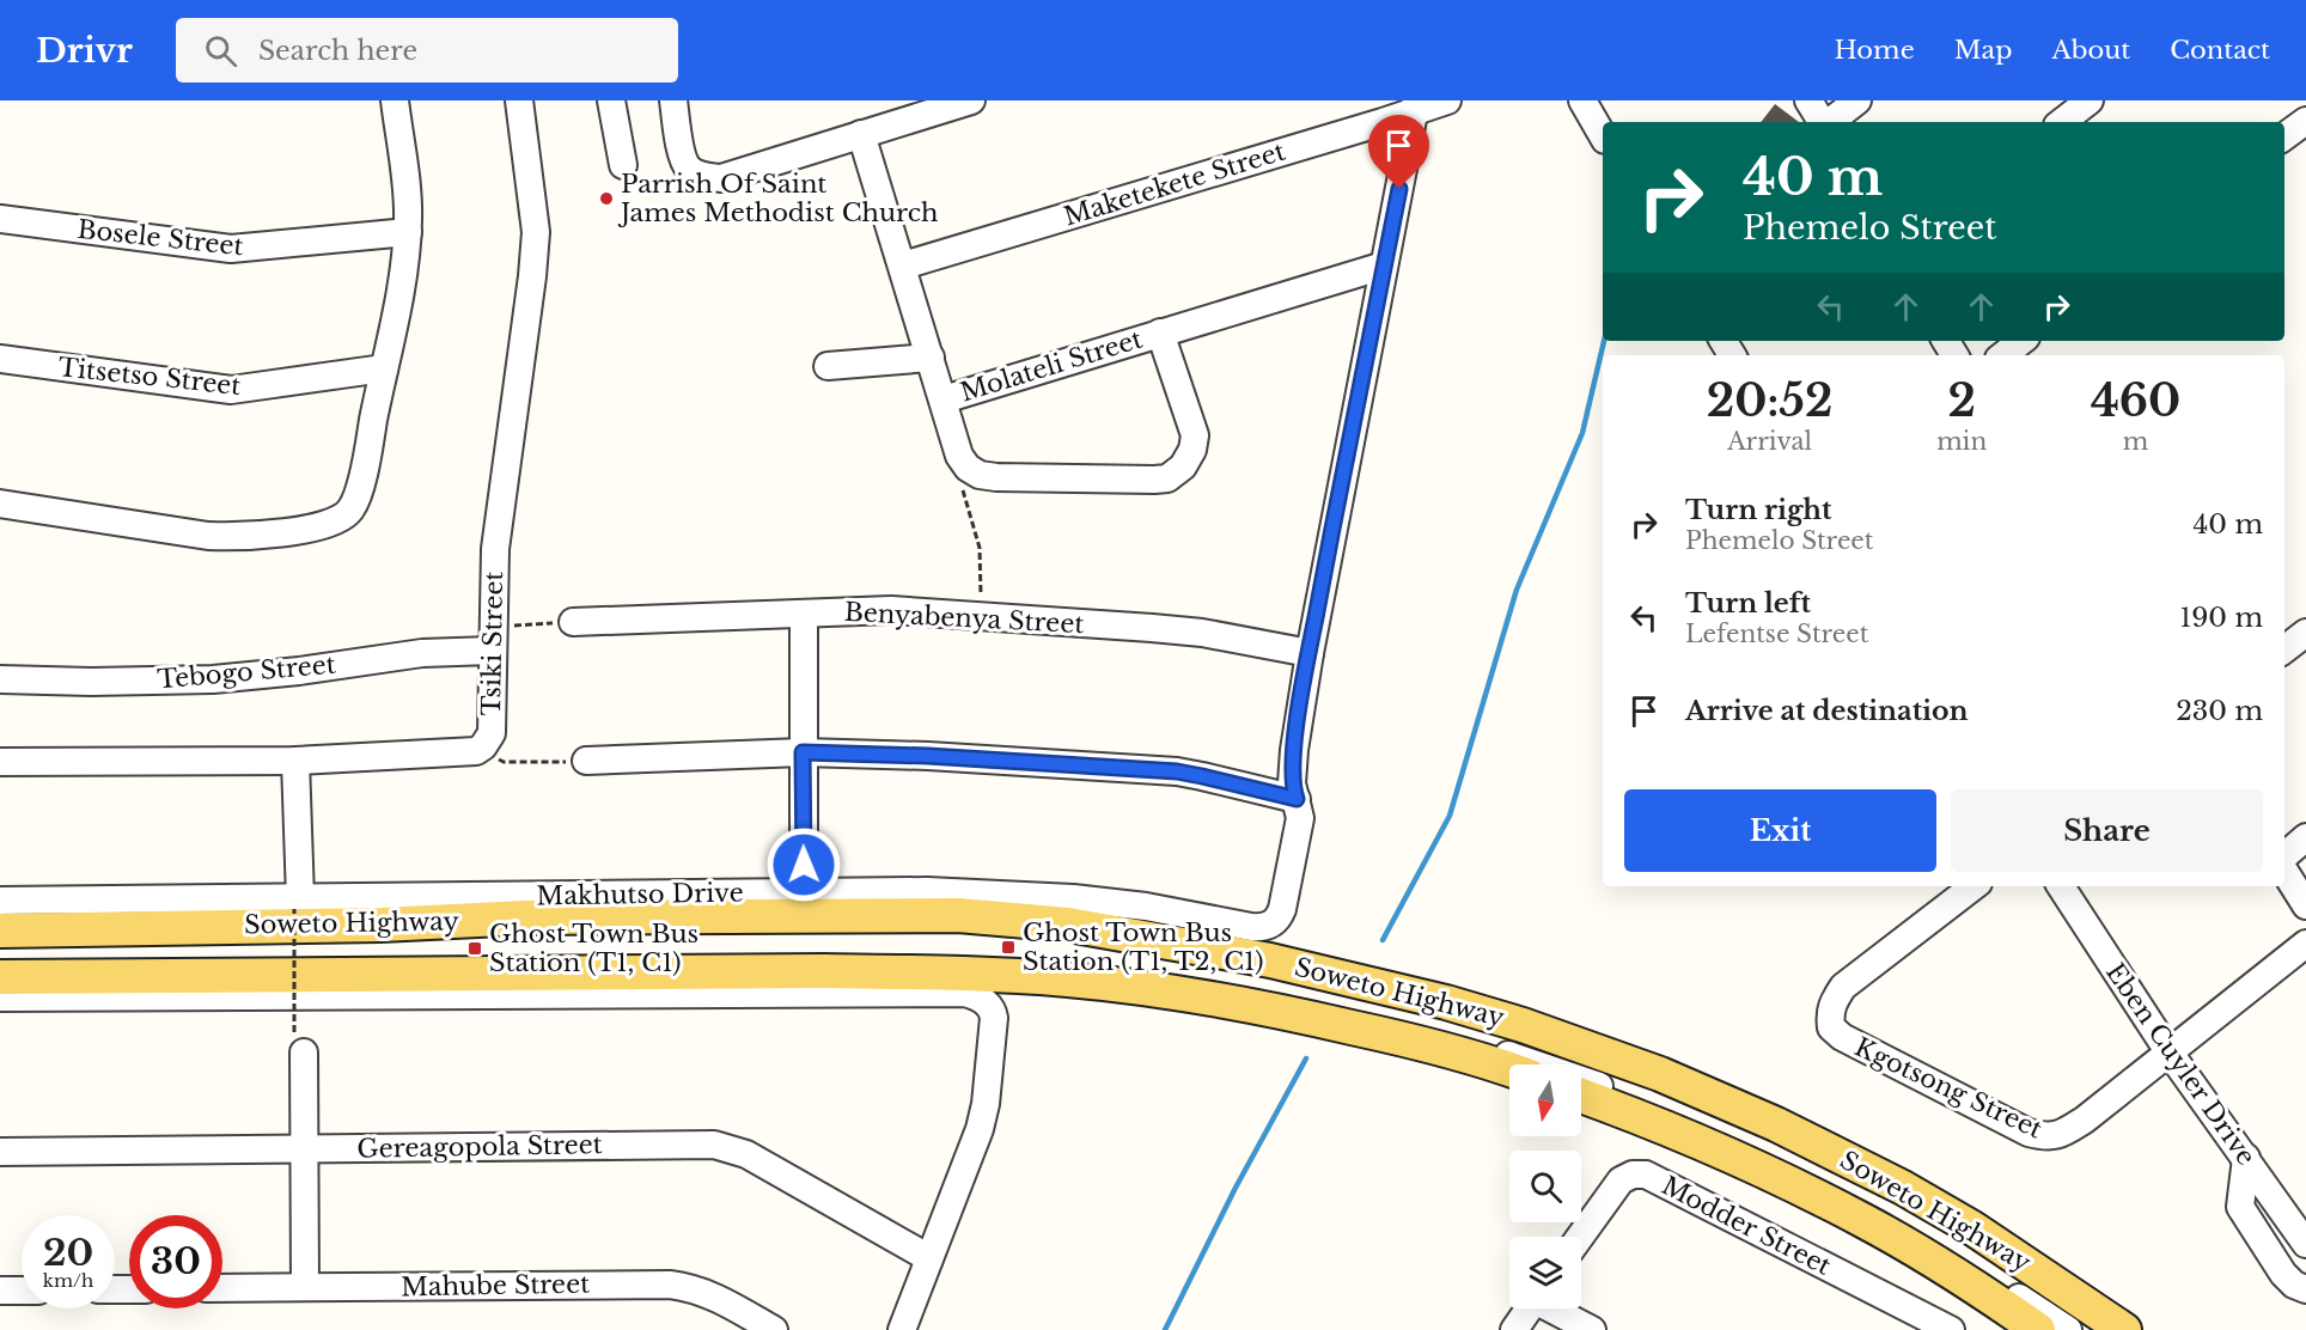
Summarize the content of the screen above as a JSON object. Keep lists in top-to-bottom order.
{
  "streets": {
    "main road": ["Soweto Highway"],
    "street": [
      "Maketekete Street",
      "Bosele Street",
      "Molateli Street",
      "Titsetso Street",
      "Benyabenya Street",
      "Tsiki Street",
      "Tebogo Street",
      "Makhutso Drive",
      "Eben Cuyler Drive",
      "Kgotsong Street",
      "Gereagopola Street",
      "Modder Street",
      "Mahube Street"
    ]
  },
  "crossings": [
    ["Maketekete Street", "Molateli Street"],
    ["Tsiki Street", "Tebogo Street"],
    ["Makhutso Drive", "Soweto Highway"],
    ["Eben Cuyler Drive", "Kgotsong Street"]
  ],
  "places": {
    "other": ["Parrish Of Saint James Methodist Church"],
    "transit": ["Ghost Town Bus Station (T1, T2, C1)", "Ghost Town Bus Station (T1, C1)"]
  },
  "north": "bottom",
  "page": {
    "header": "Drivr",
    "search": "Search here",
    "nav": [
      "Home",
      "Map",
      "About",
      "Contact"
    ],
    "turn": ["40 m", "Phemelo Street"],
    "eta": [
      "20:52",
      "Arrival",
      "2",
      "min",
      "460",
      "m"
    ],
    "list": [
      {
        "name": "Turn right",
        "note": "Phemelo Street",
        "value": "40 m"
      },
      {
        "name": "Turn left",
        "note": "Lefentse Street",
        "value": "190 m"
      },
      {
        "name": "Arrive at destination",
        "value": "230 m"
      }
    ],
    "buttons": ["Exit", "Share"],
    "speed": "20 km/h",
    "limit": "30"
  }
}
